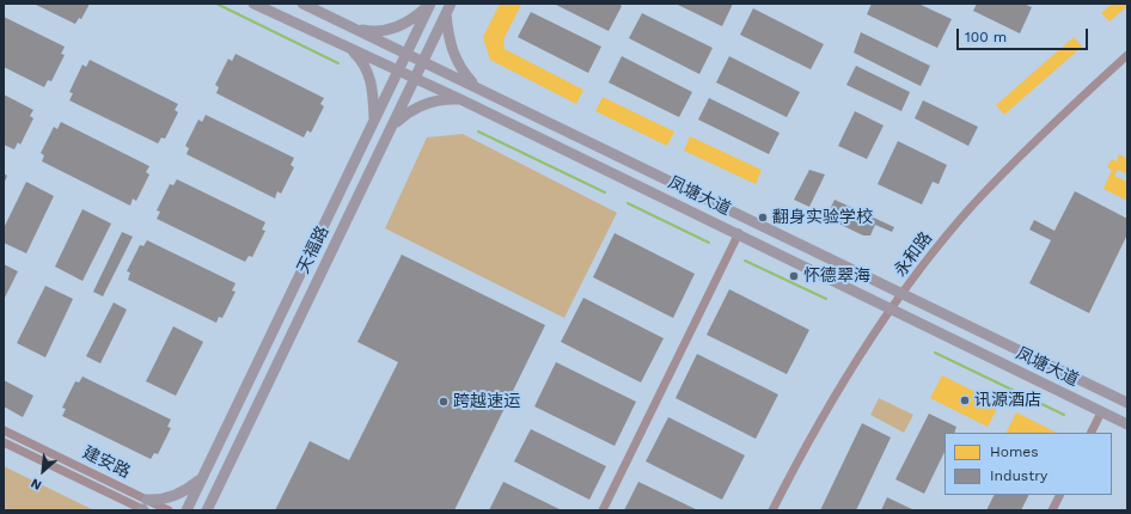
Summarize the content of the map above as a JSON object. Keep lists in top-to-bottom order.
{
  "streets": {
    "main road": ["凤塘大道", "天福路"],
    "street": ["永和路", "建安路"]
  },
  "crossings": [
    ["凤塘大道", "天福路"],
    ["凤塘大道", "永和路"]
  ],
  "places": [
    "翻身实验学校",
    "怀德翠海",
    "讯源酒店",
    "跨越速运"
  ],
  "legend": ["Homes", "Industry"],
  "scale_bar": "100 m",
  "north": "bottom left"
}
